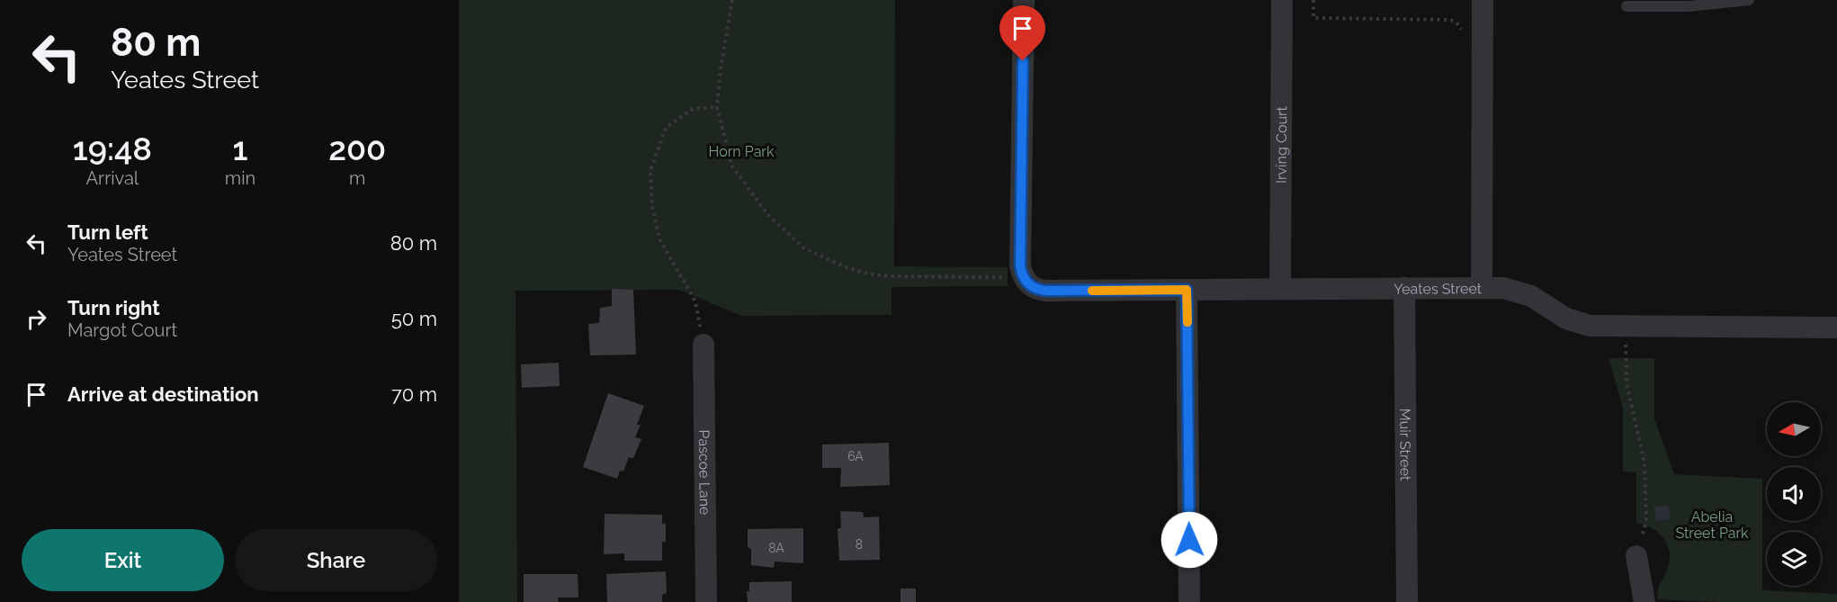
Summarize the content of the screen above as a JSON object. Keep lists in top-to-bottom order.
{
  "streets": {
    "street": [
      "Irving Court",
      "Yeates Street",
      "Muir Street",
      "Pascoe Lane"
    ]
  },
  "crossings": [
    ["Irving Court", "Yeates Street"],
    ["Yeates Street", "Muir Street"]
  ],
  "parks": ["Horn Park", "Abelia Street Park"],
  "house_numbers": ["6A", "8", "8A"],
  "north": "left",
  "page": {
    "turn": ["80 m", "Yeates Street"],
    "eta": [
      "19:48",
      "Arrival",
      "1",
      "min",
      "200",
      "m"
    ],
    "list": [
      {
        "name": "Turn left",
        "note": "Yeates Street",
        "value": "80 m"
      },
      {
        "name": "Turn right",
        "note": "Margot Court",
        "value": "50 m"
      },
      {
        "name": "Arrive at destination",
        "value": "70 m"
      }
    ],
    "buttons": ["Exit", "Share"]
  }
}
